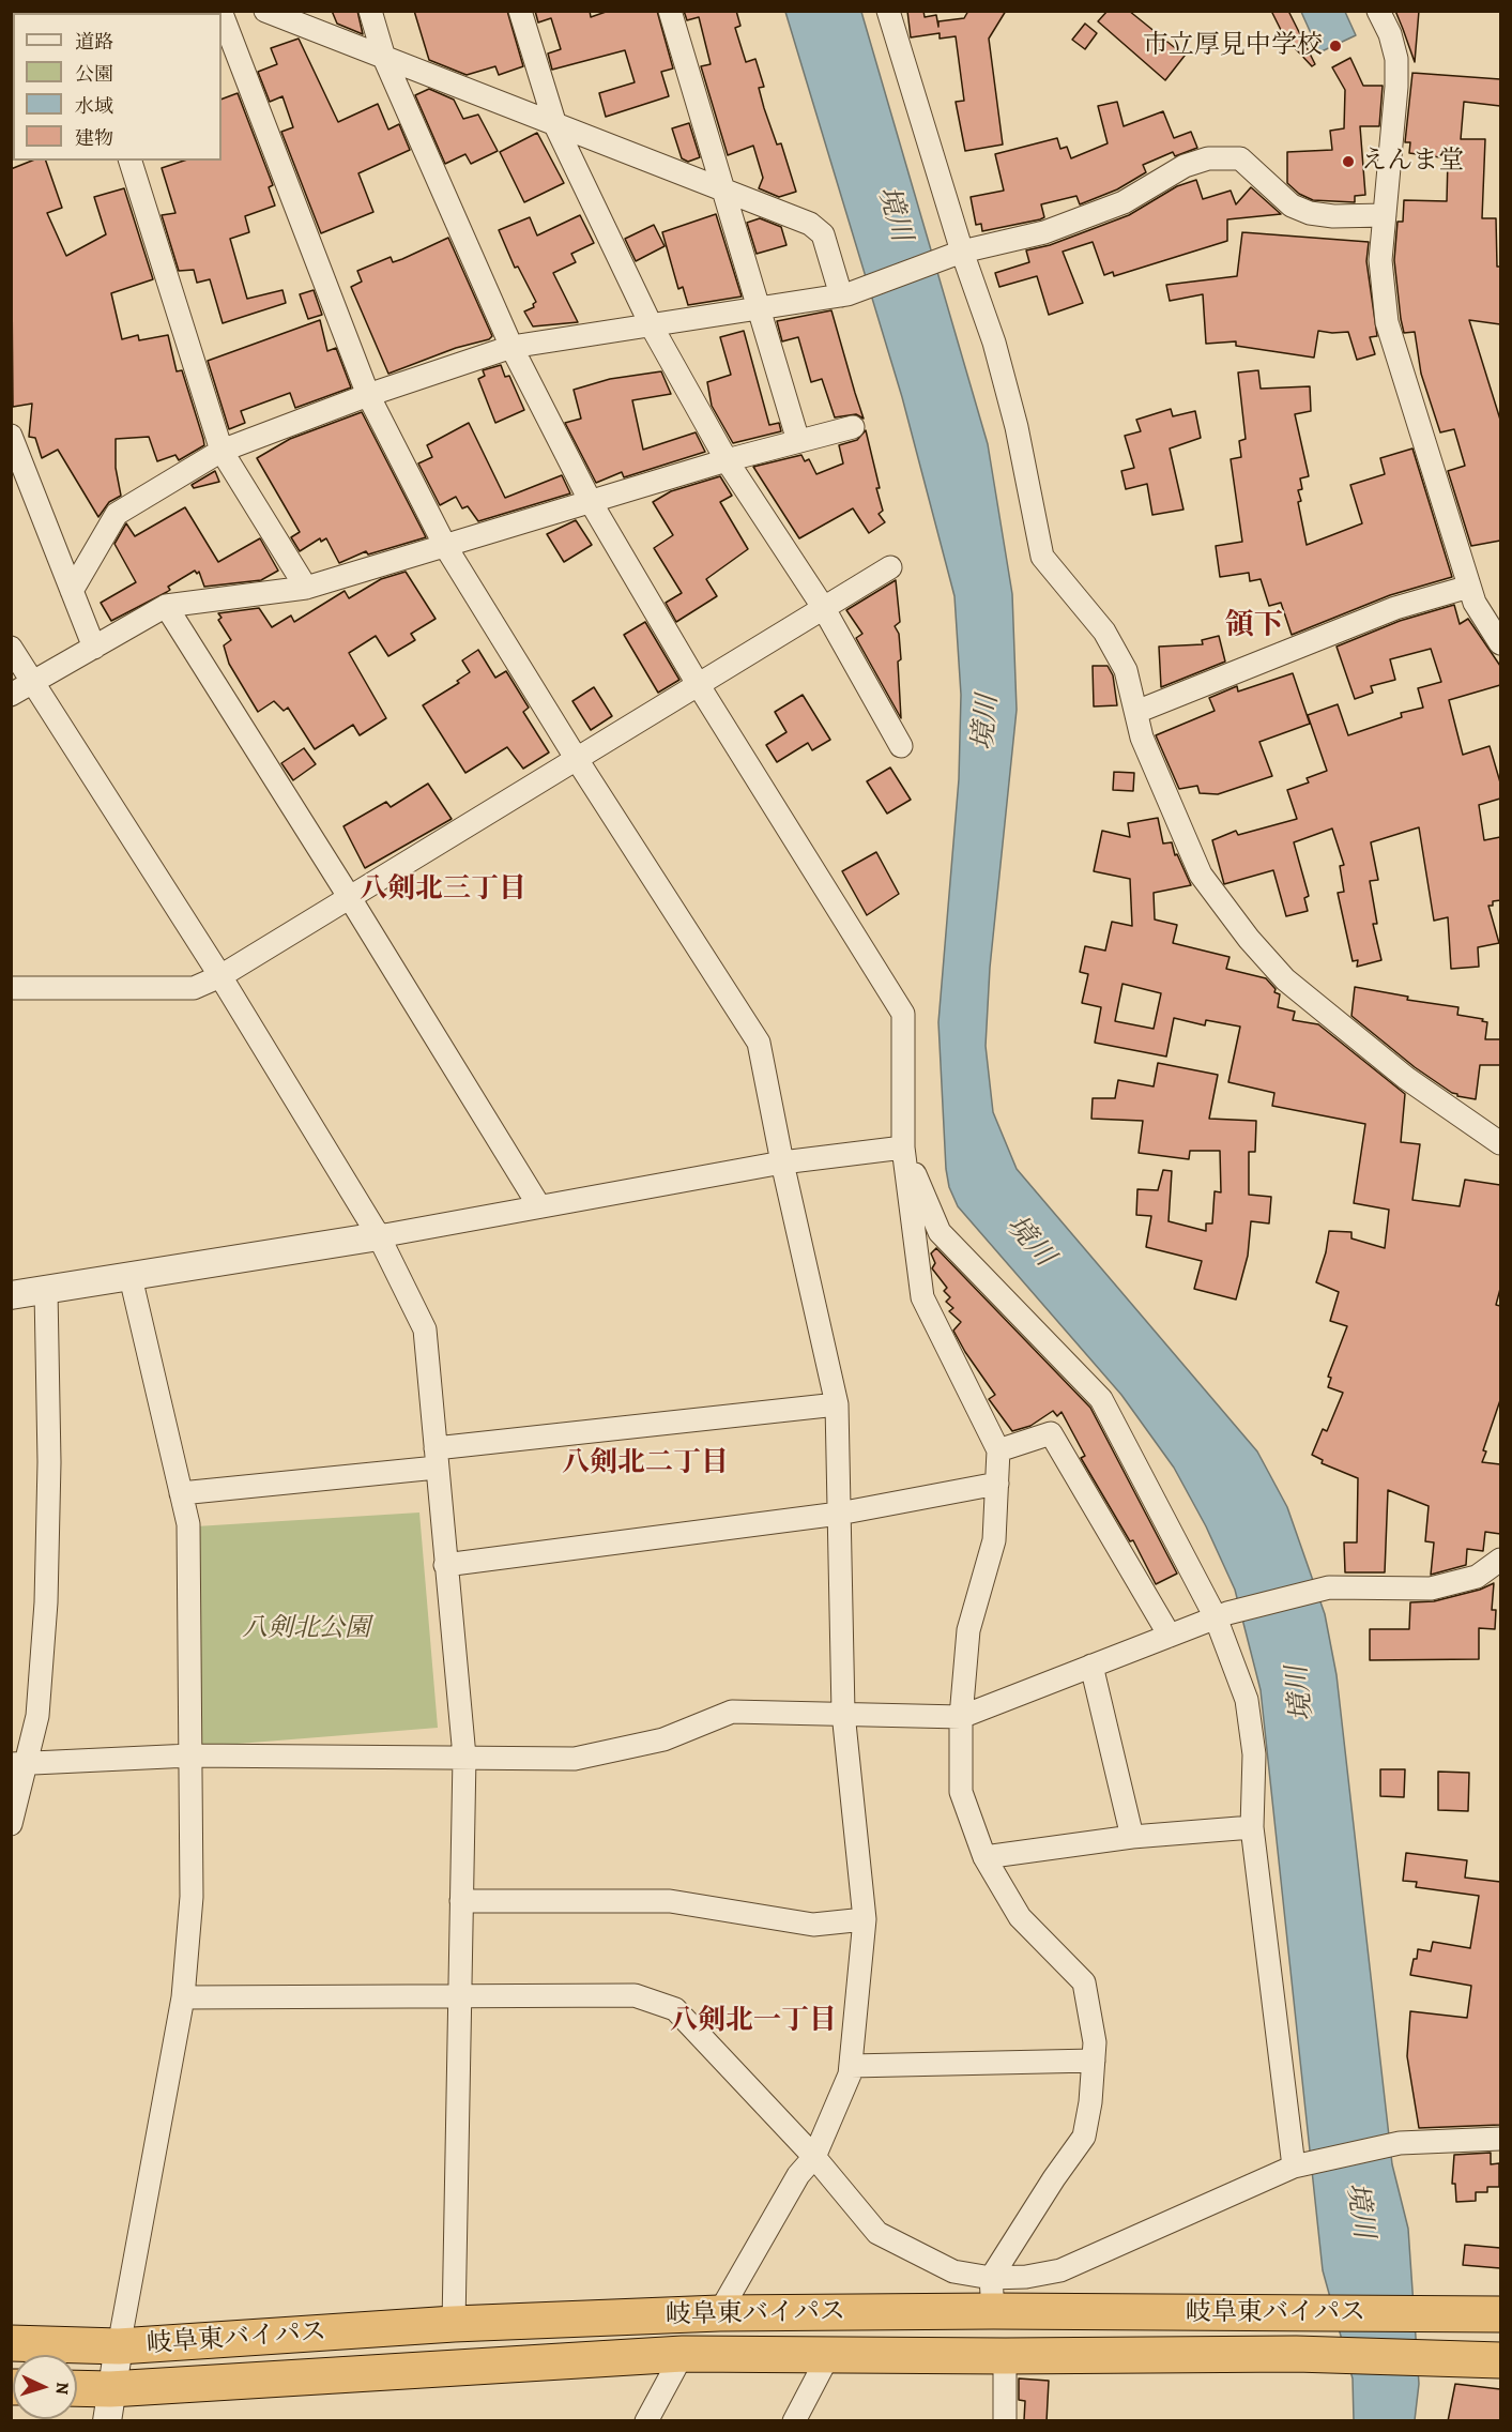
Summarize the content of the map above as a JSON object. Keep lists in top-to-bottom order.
{
  "streets": {
    "highway": ["岐阜東バイパス"]
  },
  "districts": [
    "領下",
    "八剣北三丁目",
    "八剣北二丁目",
    "八剣北一丁目"
  ],
  "water": ["境川"],
  "parks": ["八剣北公園"],
  "places": ["市立厚見中学校", "えんま堂"],
  "legend": [
    "道路",
    "公園",
    "水域",
    "建物"
  ],
  "north": "right"
}
